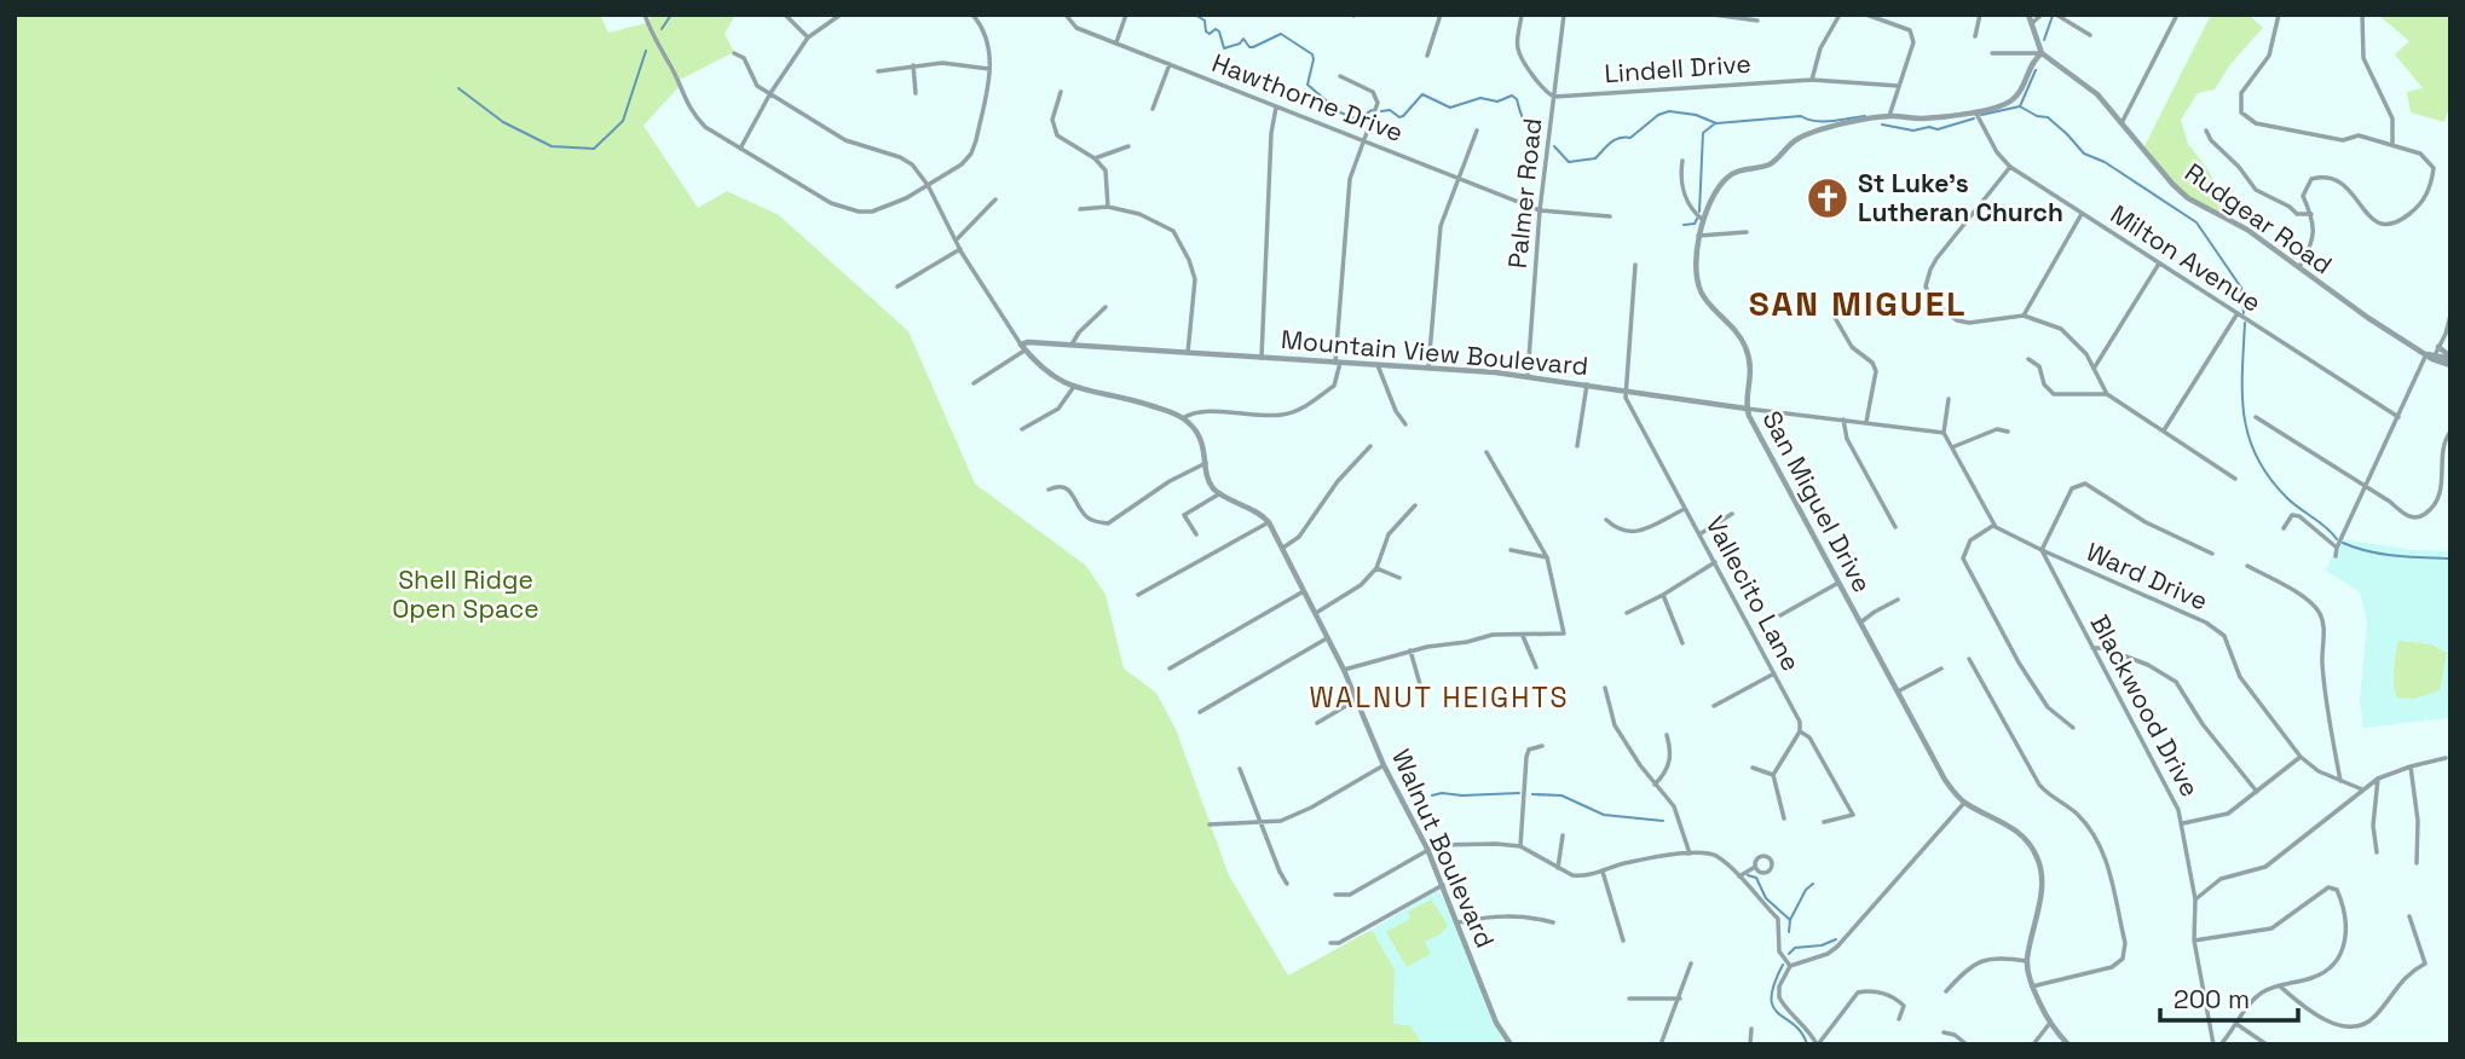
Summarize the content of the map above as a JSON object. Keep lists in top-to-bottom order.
{
  "streets": {
    "street": [
      "Lindell Drive",
      "Hawthorne Drive",
      "Palmer Road",
      "Rudgear Road",
      "Milton Avenue",
      "Mountain View Boulevard",
      "San Miguel Drive",
      "Ward Drive",
      "Vallecito Lane",
      "Blackwood Drive",
      "Walnut Boulevard"
    ]
  },
  "crossings": [
    ["Lindell Drive", "Palmer Road"],
    ["Hawthorne Drive", "Palmer Road"],
    ["Palmer Road", "Mountain View Boulevard"],
    ["Rudgear Road", "San Miguel Drive"],
    ["Milton Avenue", "San Miguel Drive"],
    ["Mountain View Boulevard", "San Miguel Drive"],
    ["Mountain View Boulevard", "Vallecito Lane"],
    ["Ward Drive", "Blackwood Drive"]
  ],
  "districts": ["SAN MIGUEL", "WALNUT HEIGHTS"],
  "parks": ["Shell Ridge Open Space"],
  "places": {
    "church": ["St Luke's Lutheran Church"]
  },
  "scale_bar": "200 m"
}
